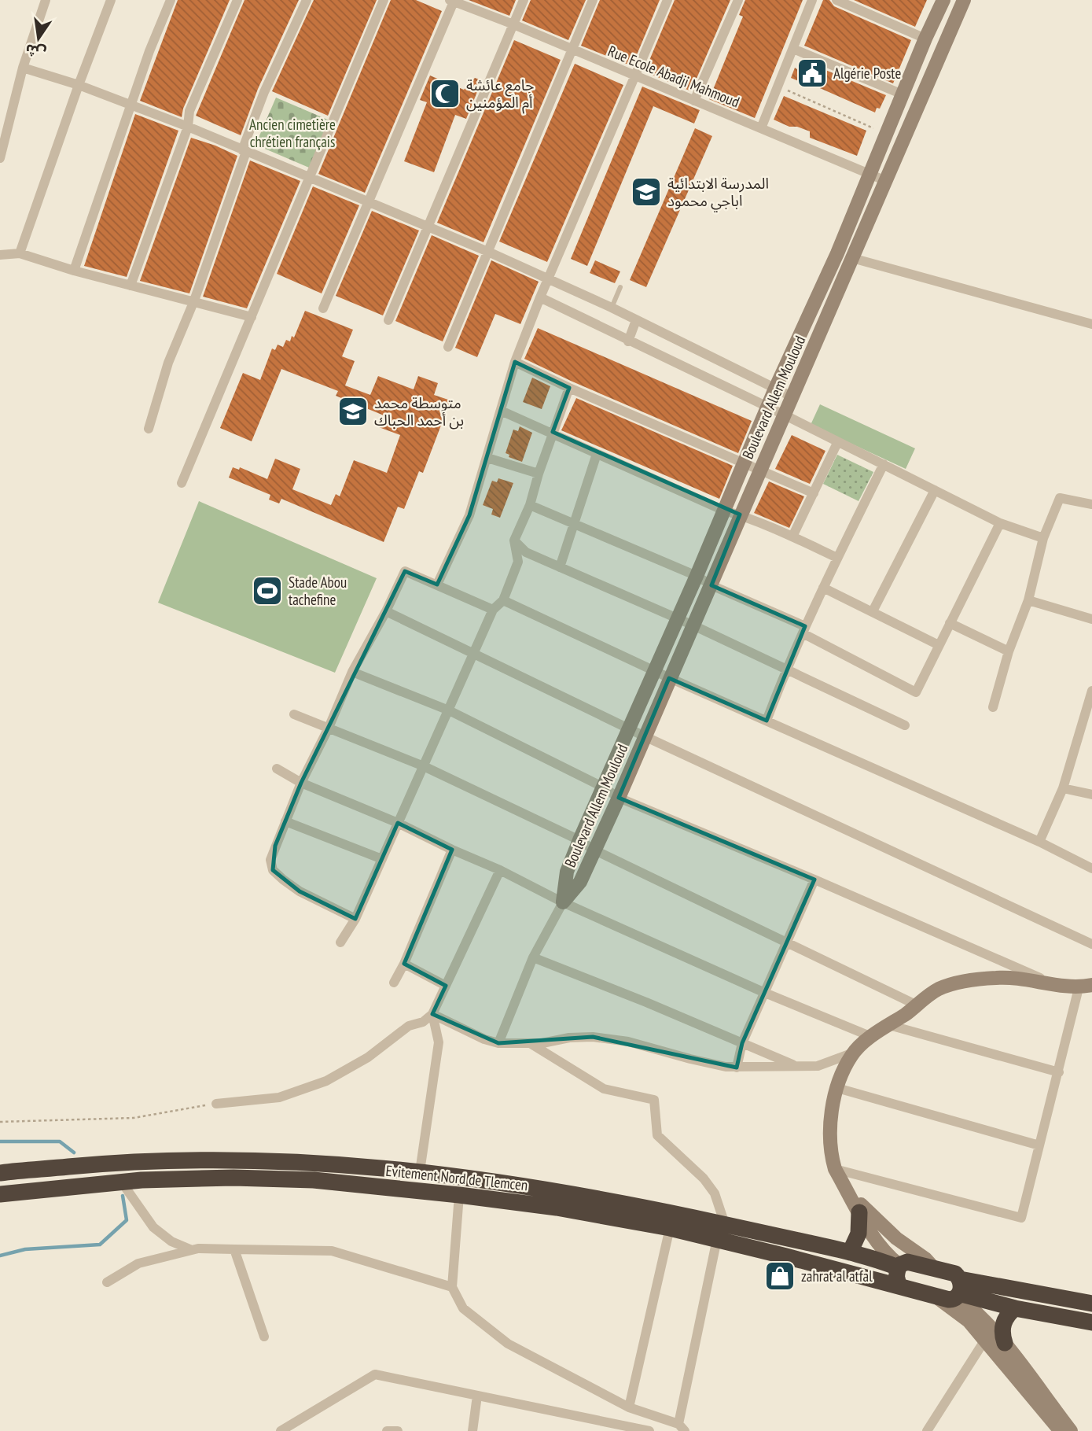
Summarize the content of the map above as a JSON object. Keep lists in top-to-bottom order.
{
  "streets": {
    "highway": ["Evitement Nord de Tlemcen"],
    "main road": ["Boulevard Allem Mouloud"],
    "street": ["Rue Ecole Abadji Mahmoud"]
  },
  "crossings": [
    ["Rue Ecole Abadji Mahmoud", "Boulevard Allem Mouloud"]
  ],
  "parks": ["Ancien cimetière chrétien français"],
  "places": {
    "public building": ["Algérie Poste"],
    "mosque": ["جامع عائشة أم المؤمنين"],
    "school or university": ["المدرسة الابتدائية اباجي محمود", "متوسطة محمد بن أحمد الحباك"],
    "sports": ["Stade Abou tachefine"],
    "shop": ["zahrat al atfal"]
  },
  "north": "bottom"
}
